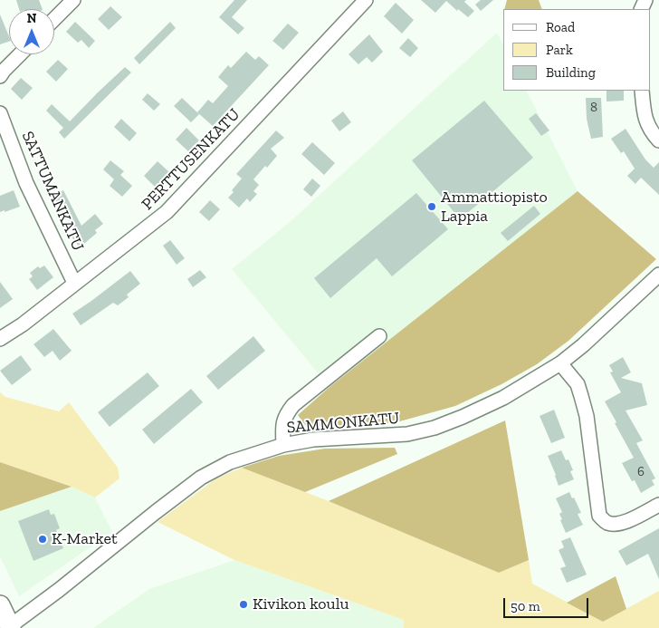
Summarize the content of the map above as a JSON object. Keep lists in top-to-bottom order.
{
  "streets": {
    "street": ["PERTTUSENKATU", "SATTUMANKATU", "SAMMONKATU"]
  },
  "crossings": [
    ["PERTTUSENKATU", "SATTUMANKATU"]
  ],
  "places": ["Ammattiopisto Lappia", "K-Market", "Kivikon koulu"],
  "house_numbers": ["8", "6"],
  "legend": ["Road", "Park", "Building"],
  "scale_bar": "50 m",
  "north": "top"
}
